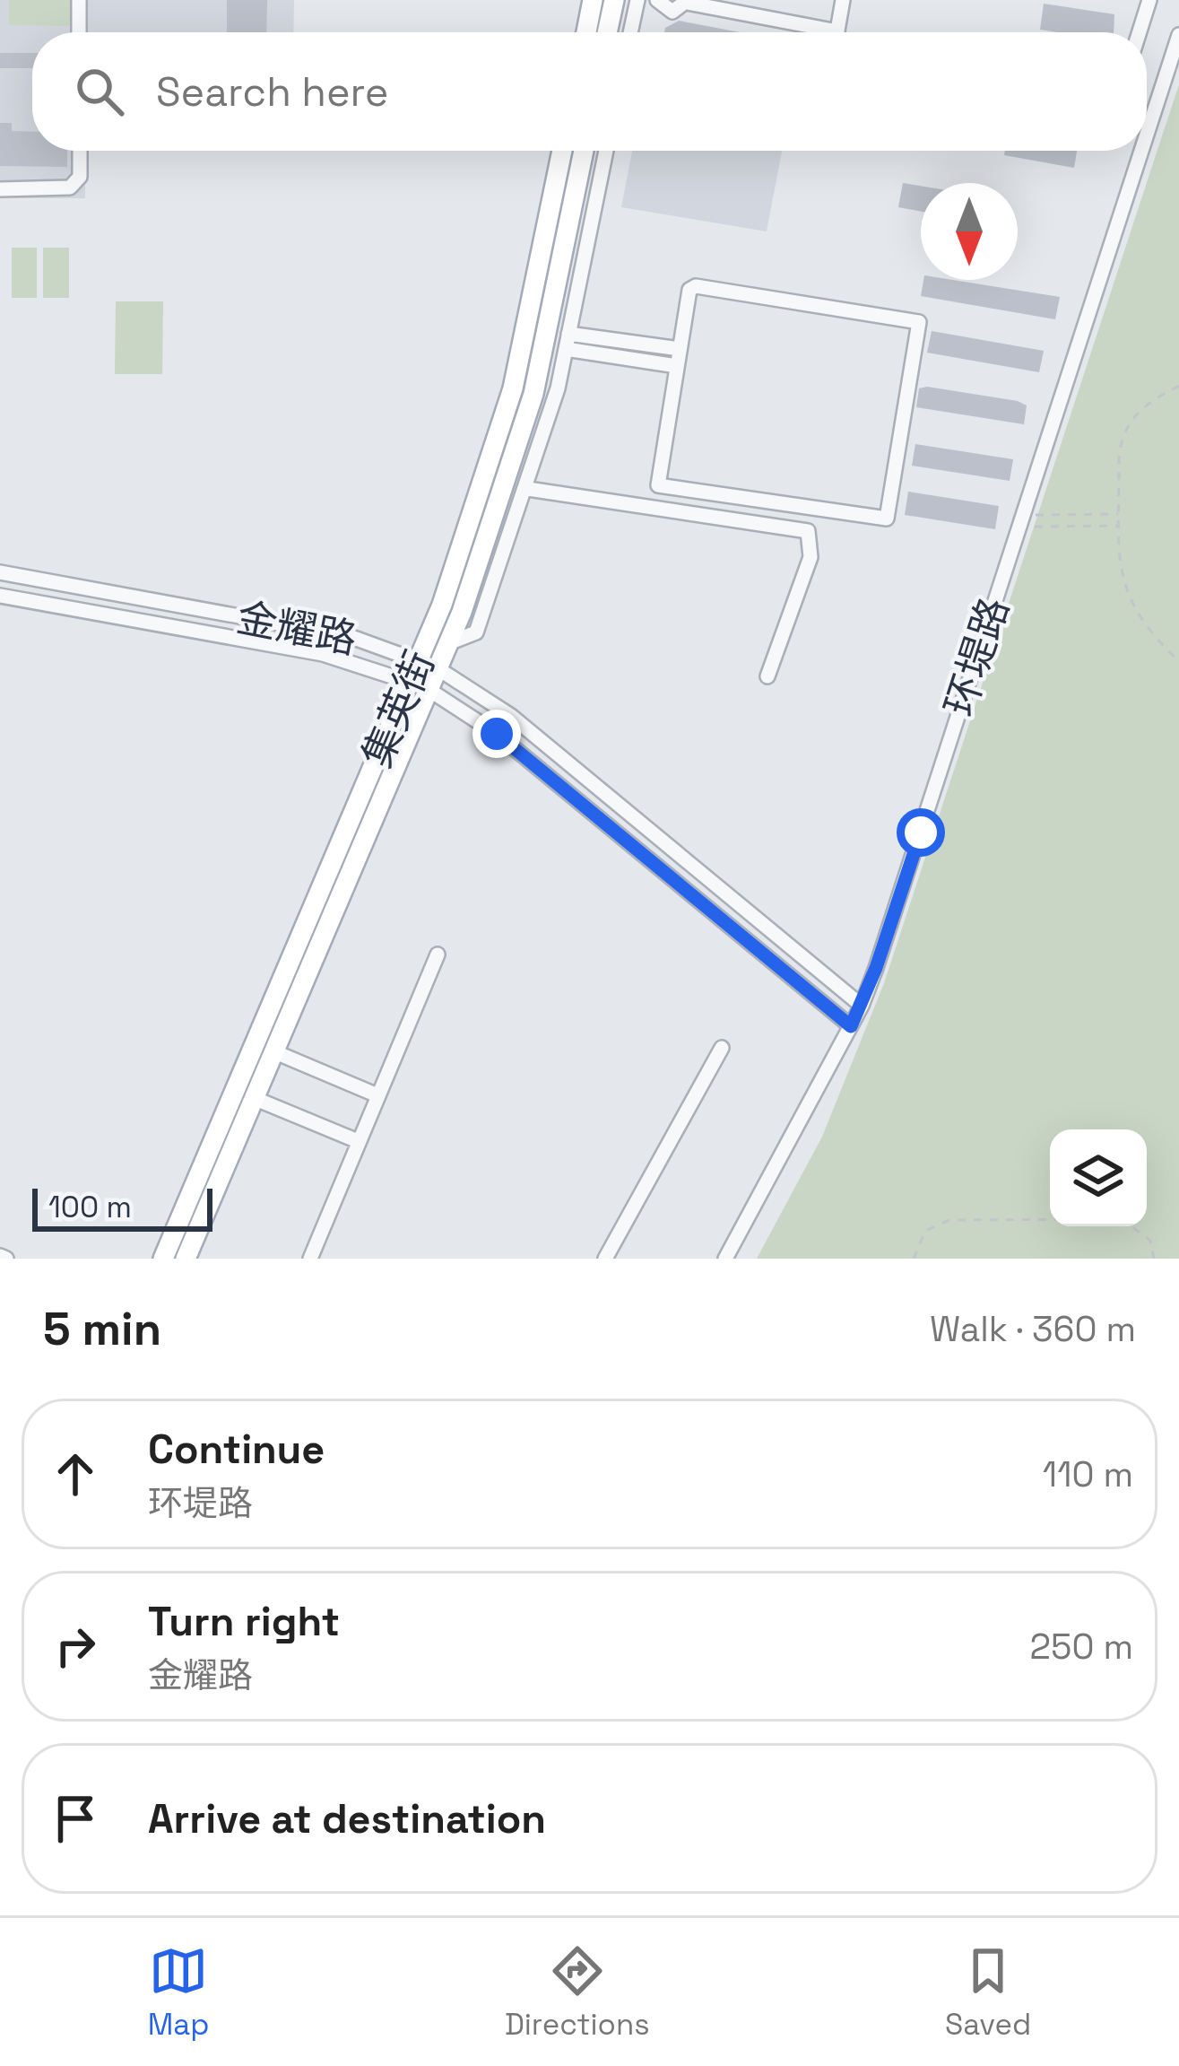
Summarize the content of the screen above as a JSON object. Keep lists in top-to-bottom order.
{
  "streets": {
    "main road": ["集英街"],
    "street": ["金耀路", "环堤路"]
  },
  "crossings": [
    ["金耀路", "环堤路"],
    ["金耀路", "集英街"]
  ],
  "scale_bar": "100 m",
  "north": "bottom",
  "page": {
    "search": "Search here",
    "scale": "100 m",
    "heading": ["5 min", "Walk · 360 m"],
    "list": [
      ["Continue", "环堤路", "110 m"],
      ["Turn right", "金耀路", "250 m"],
      "Arrive at destination"
    ],
    "nav": ["Map", "Directions", "Saved"]
  }
}
